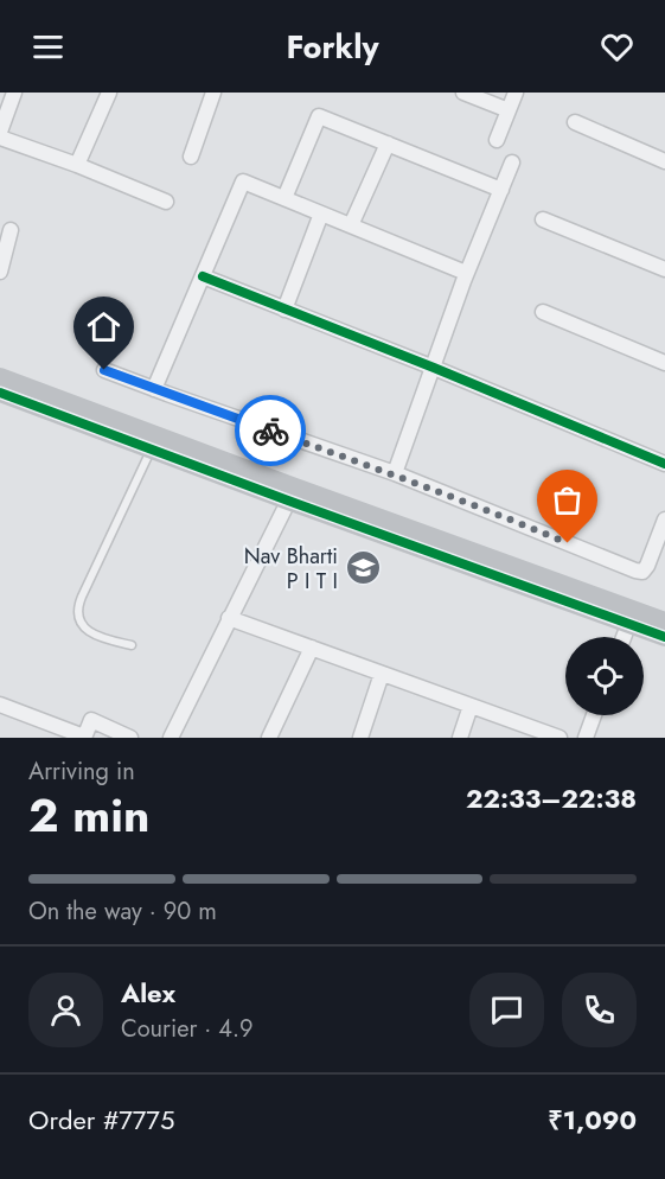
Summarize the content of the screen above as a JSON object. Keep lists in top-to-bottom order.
{
  "places": {
    "school or university": ["Nav Bharti P I T I"]
  },
  "page": {
    "header": "Forkly",
    "heading": ["2 min", "Arriving in", "22:33–22:38"],
    "panel": [
      "Alex",
      "Courier · 4.9",
      "Order #7775",
      "₹1,090"
    ],
    "bar": "On the way · 90 m"
  }
}
